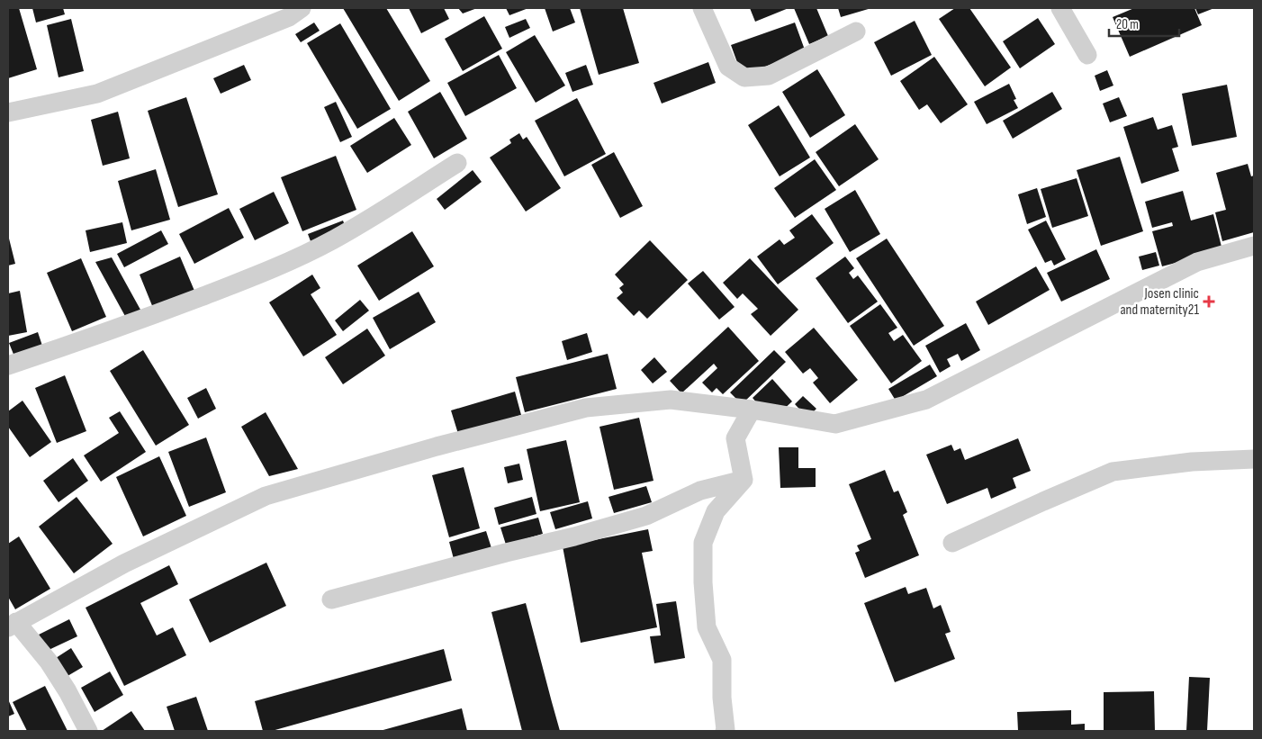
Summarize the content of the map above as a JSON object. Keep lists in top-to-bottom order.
{
  "places": {
    "health": ["Josen clinic and maternity21"]
  },
  "scale_bar": "20 m"
}
